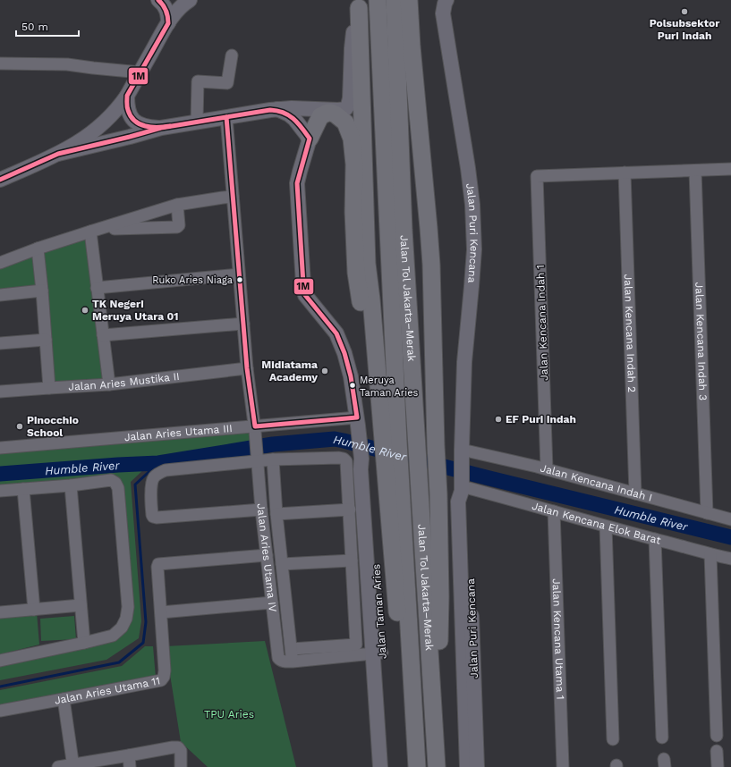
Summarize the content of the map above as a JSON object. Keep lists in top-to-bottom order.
{
  "streets": {
    "highway": ["Jalan Tol Jakarta–Merak"],
    "main road": ["Jalan Puri Kencana", "Jalan Taman Aries"],
    "street": [
      "Jalan Kencana Indah 1",
      "Jalan Kencana Indah 2",
      "Jalan Kencana Indah 3",
      "Jalan Aries Mustika II",
      "Jalan Aries Utama III",
      "Jalan Kencana Indah I",
      "Jalan Kencana Elok Barat",
      "Jalan Aries Utama IV",
      "Jalan Kencana Utama 1",
      "Jalan Aries Utama 11"
    ]
  },
  "crossings": [
    ["Jalan Puri Kencana", "Jalan Kencana Indah I"],
    ["Jalan Puri Kencana", "Jalan Kencana Elok Barat"],
    ["Jalan Kencana Indah 1", "Jalan Kencana Indah 2"],
    ["Jalan Kencana Indah 1", "Jalan Kencana Indah I"],
    ["Jalan Kencana Indah 2", "Jalan Kencana Indah I"],
    ["Jalan Kencana Indah 3", "Jalan Kencana Indah I"],
    ["Jalan Aries Mustika II", "Jalan Aries Utama IV"],
    ["Jalan Aries Utama III", "Jalan Aries Utama IV"],
    ["Jalan Aries Utama III", "Jalan Taman Aries"],
    ["Jalan Kencana Elok Barat", "Jalan Kencana Utama 1"],
    ["Jalan Aries Utama IV", "Jalan Aries Utama 11"]
  ],
  "water": ["Humble River"],
  "parks": ["TPU Aries"],
  "places": [
    "Polsubsektor Puri Indah",
    "Ruko Aries Niaga",
    "TK Negeri Meruya Utara 01",
    "Midiatama Academy",
    "Meruya Taman Aries",
    "EF Puri Indah",
    "Pinocchio School"
  ],
  "lines": ["transit line 1M"],
  "scale_bar": "50 m"
}
